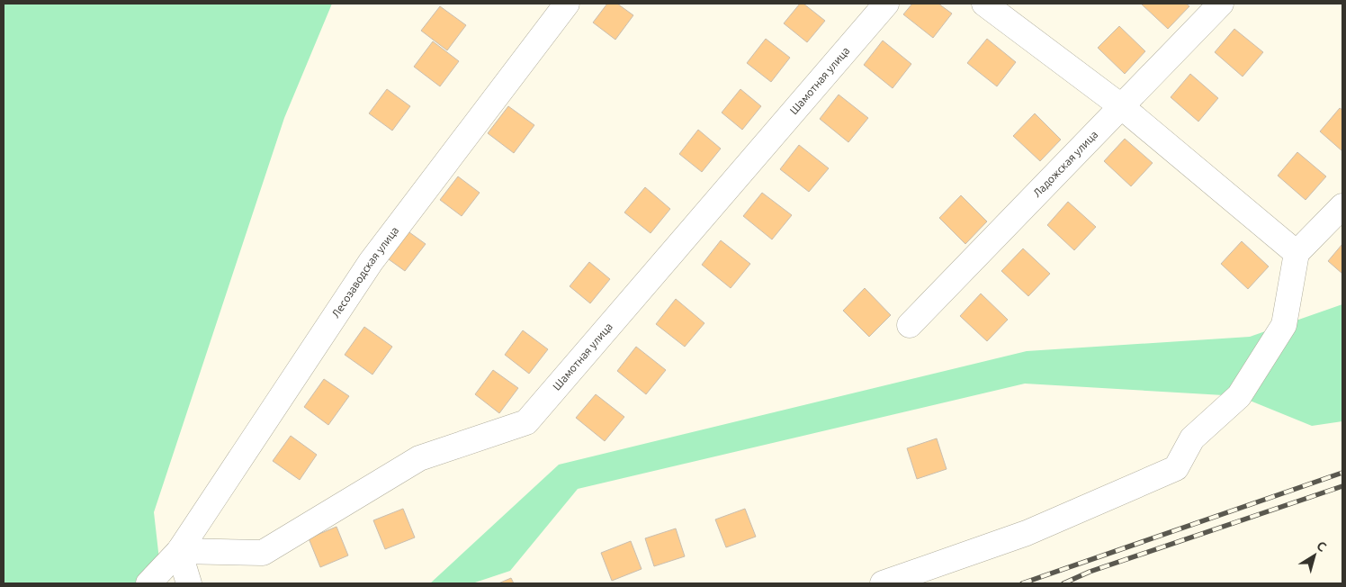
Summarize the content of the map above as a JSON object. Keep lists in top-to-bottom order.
{
  "streets": {
    "street": ["Шамотная улица", "Ладожская улица", "Лесозаводская улица"]
  },
  "crossings": [
    ["Шамотная улица", "Лесозаводская улица"]
  ],
  "north": "top right"
}
